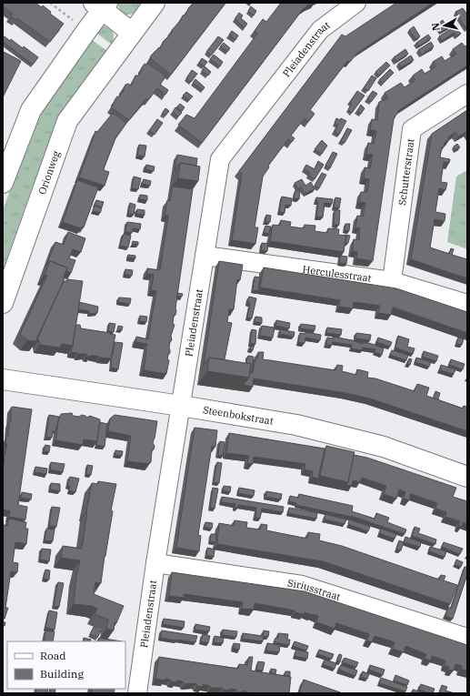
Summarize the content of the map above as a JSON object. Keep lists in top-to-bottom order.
{
  "streets": {
    "street": [
      "Pleiadenstraat",
      "Orionweg",
      "Schutterstraat",
      "Herculesstraat",
      "Steenbokstraat",
      "Siriusstraat"
    ]
  },
  "crossings": [
    ["Pleiadenstraat", "Herculesstraat"],
    ["Pleiadenstraat", "Steenbokstraat"],
    ["Pleiadenstraat", "Siriusstraat"],
    ["Schutterstraat", "Herculesstraat"]
  ],
  "legend": ["Road", "Building"],
  "north": "left"
}
